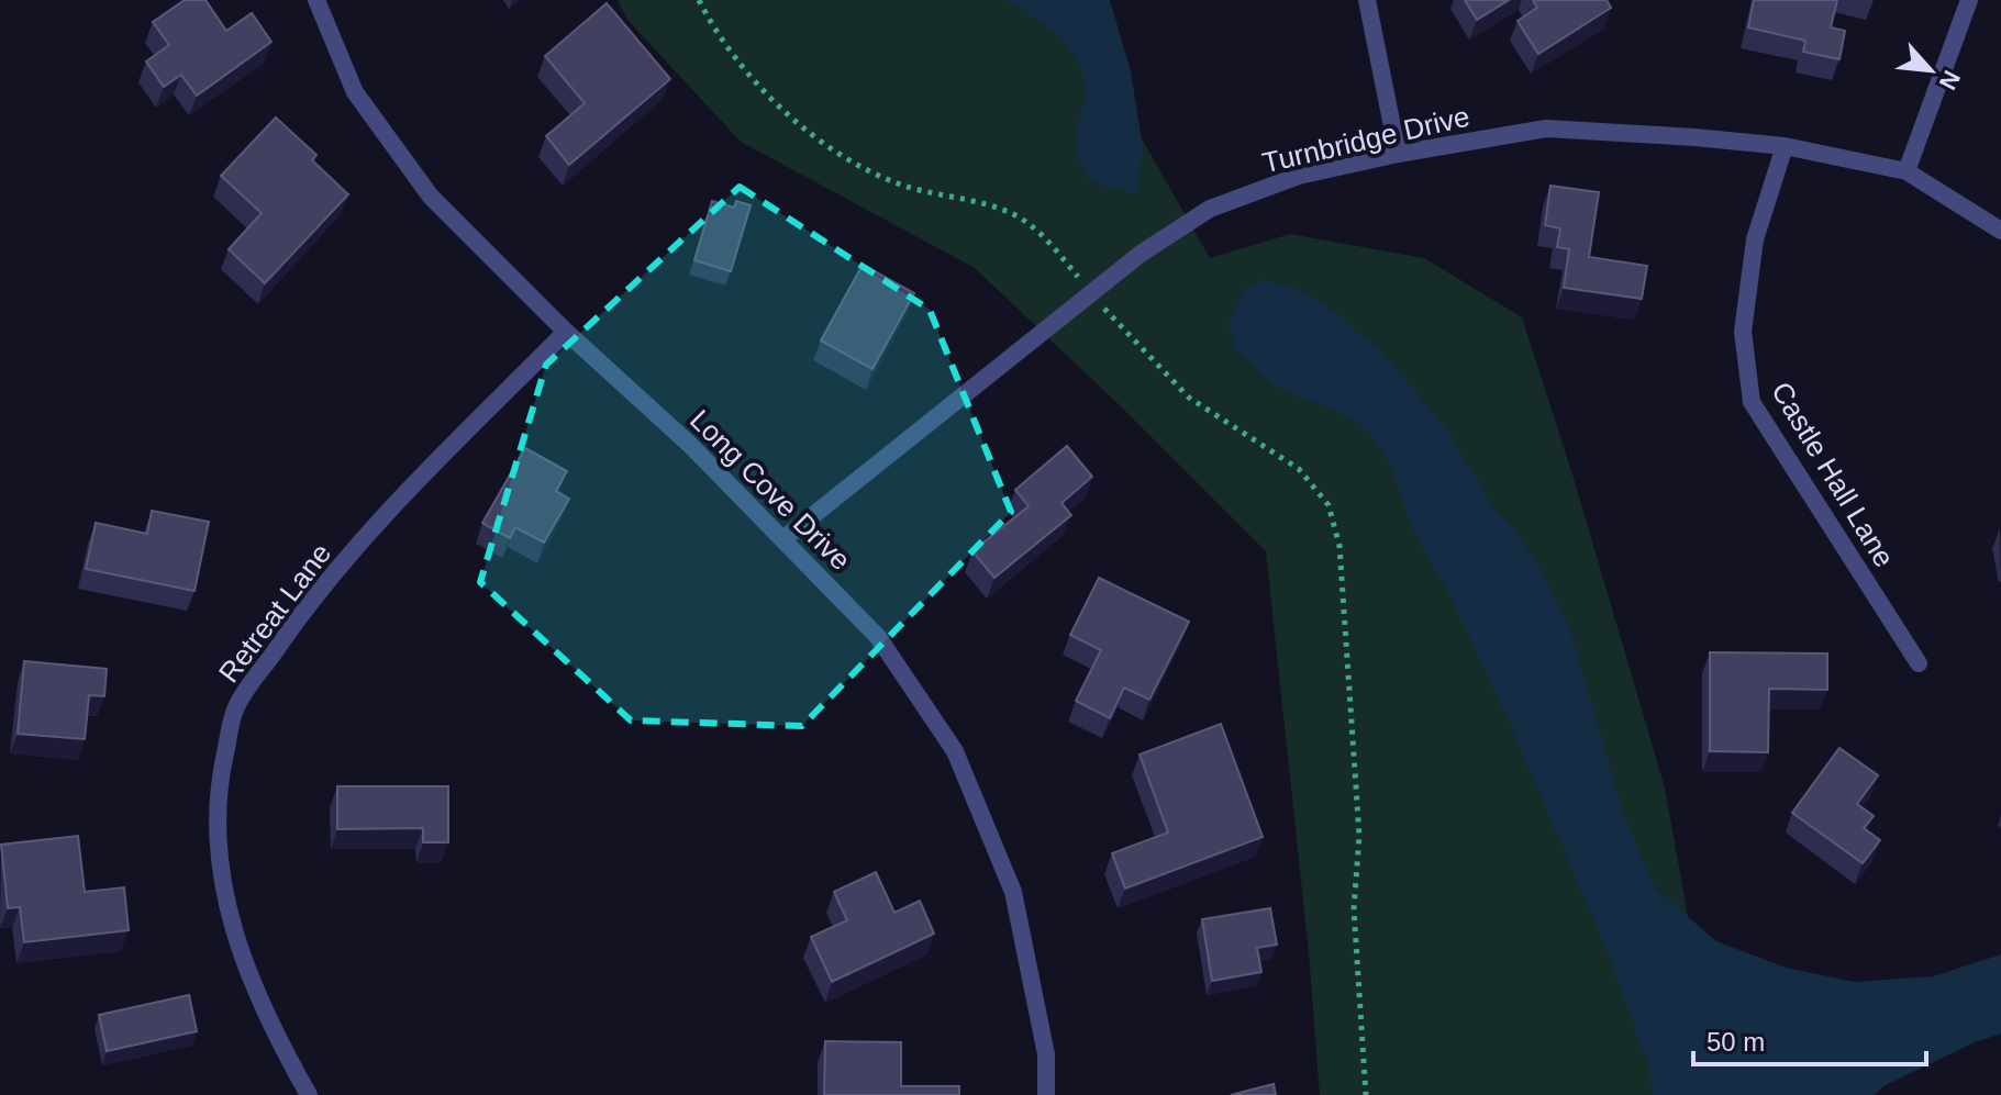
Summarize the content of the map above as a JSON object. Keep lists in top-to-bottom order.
{
  "streets": {
    "street": [
      "Turnbridge Drive",
      "Castle Hall Lane",
      "Long Cove Drive",
      "Retreat Lane"
    ]
  },
  "crossings": [
    ["Turnbridge Drive", "Castle Hall Lane"],
    ["Turnbridge Drive", "Long Cove Drive"],
    ["Long Cove Drive", "Retreat Lane"]
  ],
  "scale_bar": "50 m",
  "north": "bottom right"
}
